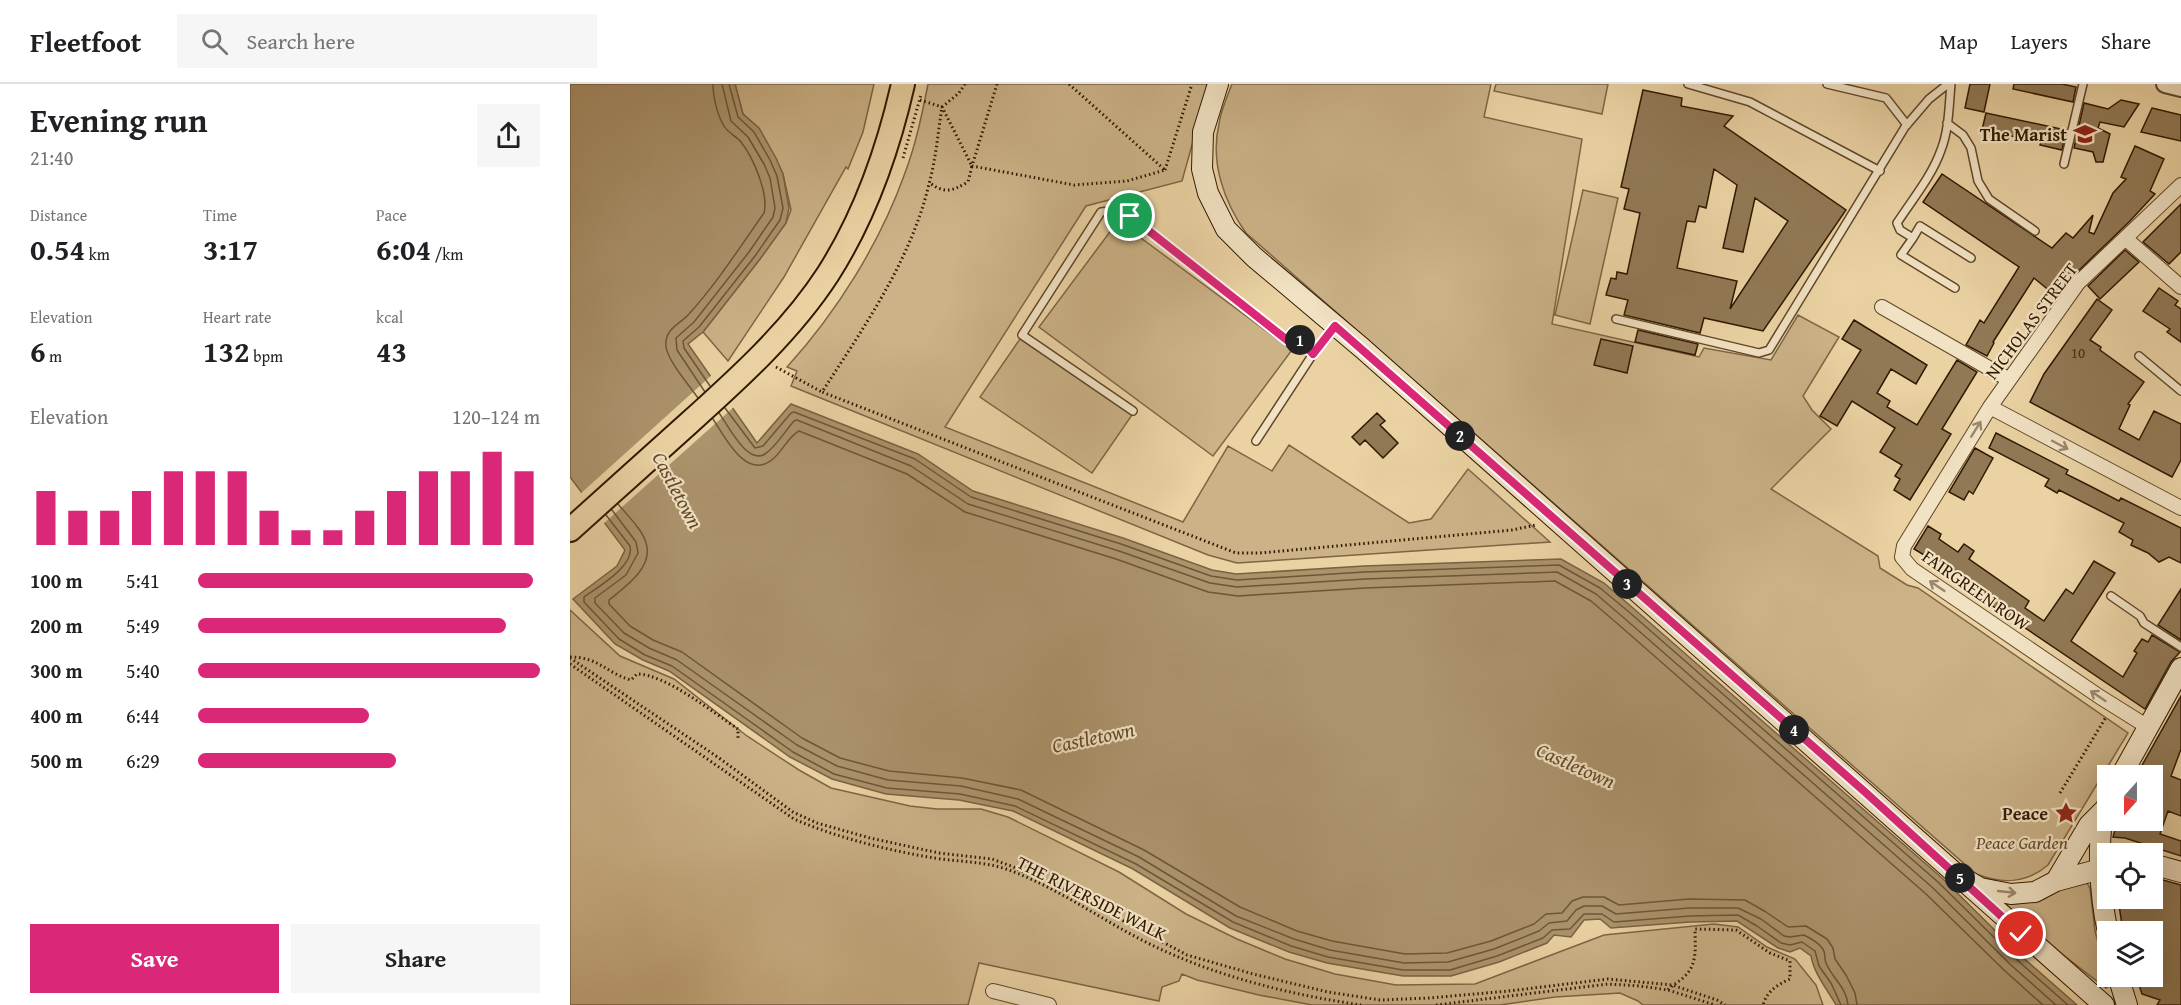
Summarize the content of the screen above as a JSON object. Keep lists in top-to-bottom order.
{
  "streets": {
    "street": ["NICHOLAS STREET", "FAIRGREEN ROW"],
    "path": ["THE RIVERSIDE WALK"]
  },
  "crossings": [
    ["NICHOLAS STREET", "FAIRGREEN ROW"]
  ],
  "water": ["Castletown"],
  "parks": ["Peace Garden"],
  "places": {
    "school or university": ["The Marist"],
    "place": ["Peace"]
  },
  "house_numbers": ["10"],
  "north": "bottom",
  "page": {
    "header": "Fleetfoot",
    "search": "Search here",
    "nav": ["Map", "Layers", "Share"],
    "heading": ["Evening run", "21:40"],
    "stats": [
      ["Distance", "0.54 km"],
      ["Time", "3:17"],
      ["Pace", "6:04 /km"],
      ["Elevation", "6 m"],
      ["Heart rate", "132 bpm"],
      ["kcal", "43"]
    ],
    "pins": [
      "1",
      "2",
      "3",
      "4",
      "5"
    ],
    "chart": ["Elevation", "120–124 m"],
    "list": [
      {
        "name": "100 m",
        "note": "5:41"
      },
      {
        "name": "200 m",
        "note": "5:49"
      },
      {
        "name": "300 m",
        "note": "5:40"
      },
      {
        "name": "400 m",
        "note": "6:44"
      },
      {
        "name": "500 m",
        "note": "6:29"
      }
    ],
    "buttons": ["Save", "Share"]
  }
}
